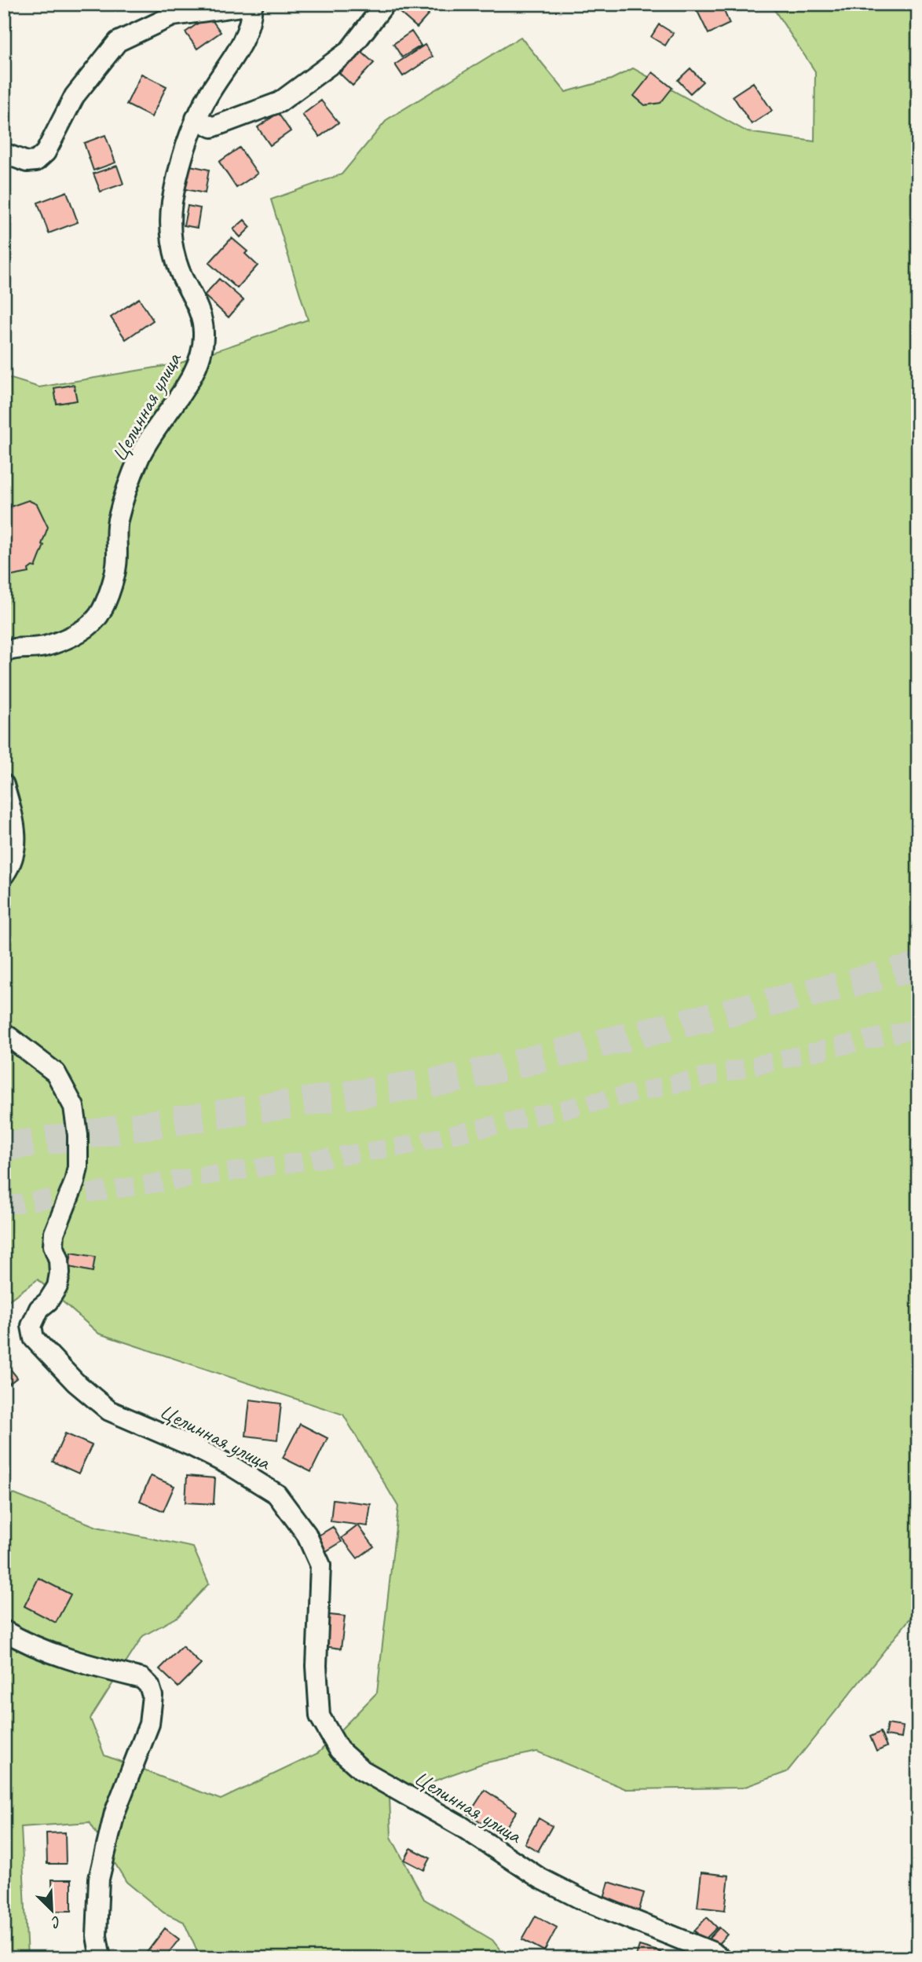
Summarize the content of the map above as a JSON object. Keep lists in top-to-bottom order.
{
  "streets": {
    "street": ["Целинная улица"]
  },
  "north": "bottom right"
}
